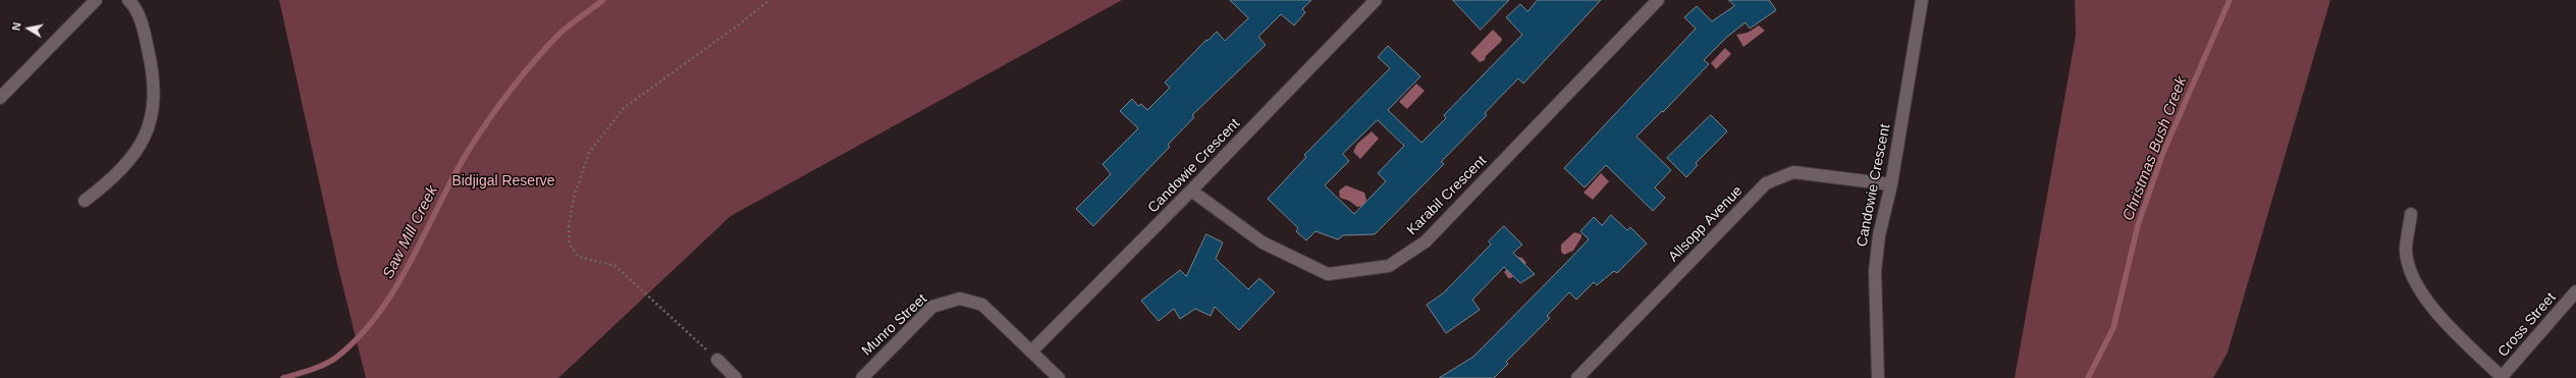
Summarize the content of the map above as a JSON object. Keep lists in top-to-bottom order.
{
  "streets": {
    "street": [
      "Candowie Crescent",
      "Karabil Crescent",
      "Allsopp Avenue",
      "Munro Street",
      "Cross Street"
    ]
  },
  "crossings": [
    ["Candowie Crescent", "Karabil Crescent"],
    ["Candowie Crescent", "Allsopp Avenue"],
    ["Candowie Crescent", "Munro Street"]
  ],
  "water": ["Christmas Bush Creek", "Saw Mill Creek"],
  "parks": ["Bidjigal Reserve"],
  "north": "left"
}
